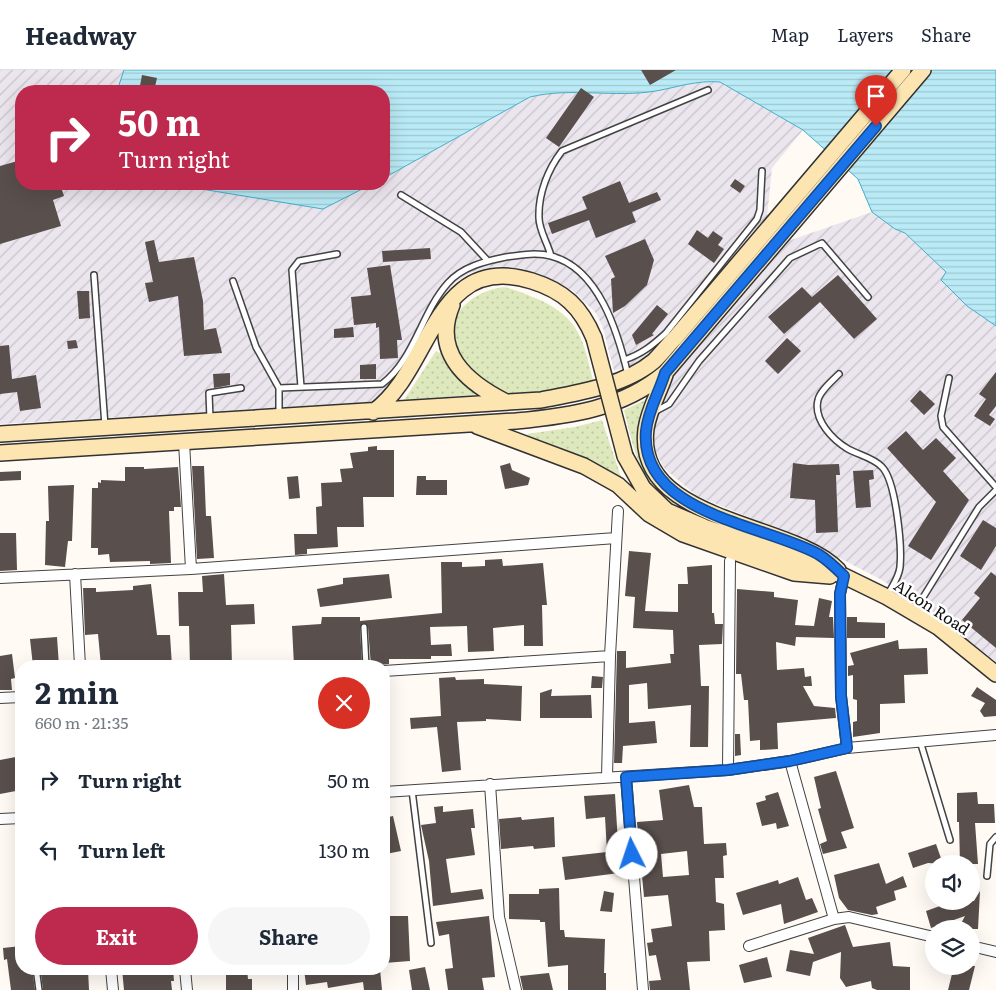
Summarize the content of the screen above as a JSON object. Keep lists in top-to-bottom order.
{
  "streets": {
    "main road": ["Alcon Road"]
  },
  "page": {
    "header": "Headway",
    "nav": ["Map", "Layers", "Share"],
    "turn": ["50 m", "Turn right"],
    "heading": ["2 min", "660 m · 21:35"],
    "list": [
      {
        "name": "Turn right",
        "value": "50 m"
      },
      {
        "name": "Turn left",
        "value": "130 m"
      }
    ],
    "buttons": ["Exit", "Share"]
  }
}
